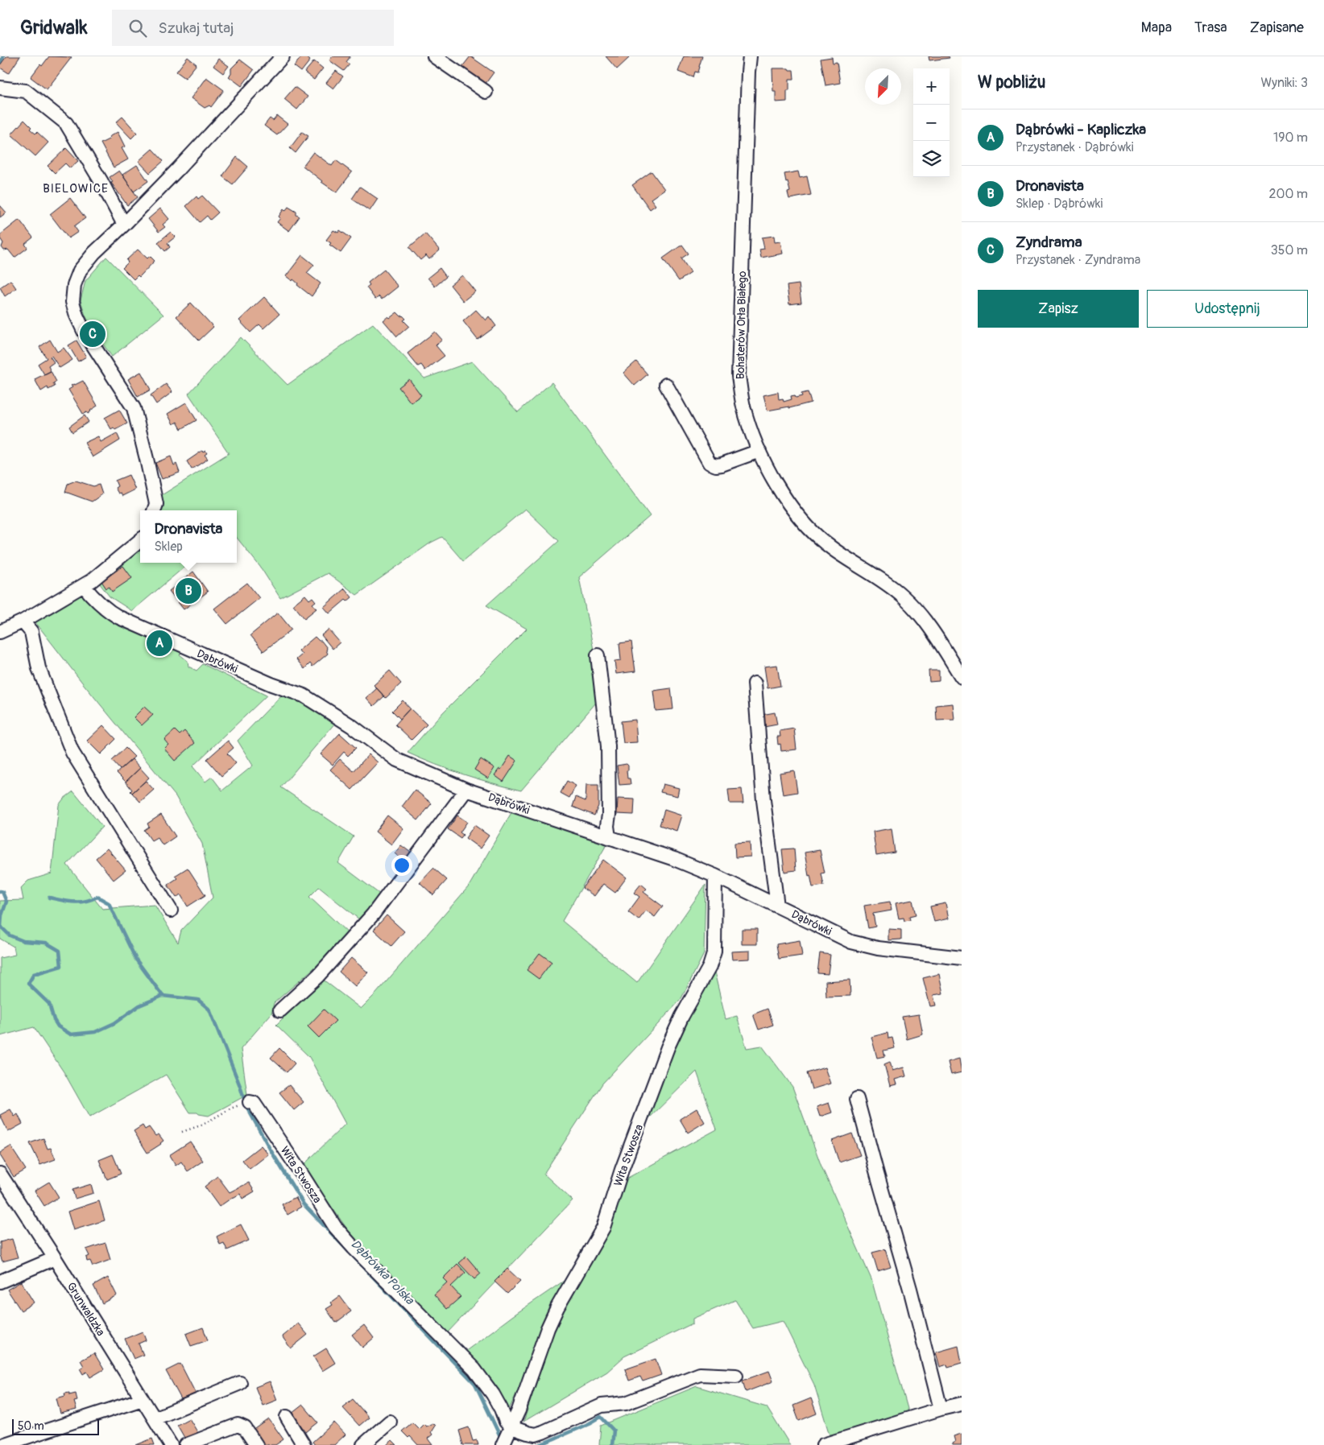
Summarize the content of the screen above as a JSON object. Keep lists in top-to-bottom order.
{
  "streets": {
    "street": [
      "Bohaterów Orła Białego",
      "Dąbrówki",
      "Wita Stwosza",
      "Grunwaldzka"
    ]
  },
  "crossings": [
    ["Dąbrówki", "Wita Stwosza"]
  ],
  "districts": ["BIELOWICE"],
  "water": ["Dąbrówka Polska"],
  "scale_bar": "50 m",
  "north": "bottom left",
  "page": {
    "header": "Gridwalk",
    "search": "Szukaj tutaj",
    "nav": ["Mapa", "Trasa", "Zapisane"],
    "heading": ["W pobliżu", "Wyniki: 3"],
    "map_buttons": ["+", "−"],
    "list": [
      {
        "mark": "A",
        "name": "Dąbrówki - Kapliczka",
        "note": "Przystanek · Dąbrówki",
        "value": "190 m"
      },
      {
        "mark": "B",
        "name": "Dronavista",
        "note": "Sklep · Dąbrówki",
        "value": "200 m"
      },
      {
        "mark": "C",
        "name": "Zyndrama",
        "note": "Przystanek · Zyndrama",
        "value": "350 m"
      }
    ],
    "buttons": ["Zapisz", "Udostępnij"],
    "pins": ["C", "B", "A"],
    "popup": ["Dronavista", "Sklep"],
    "scale": "50 m"
  }
}
